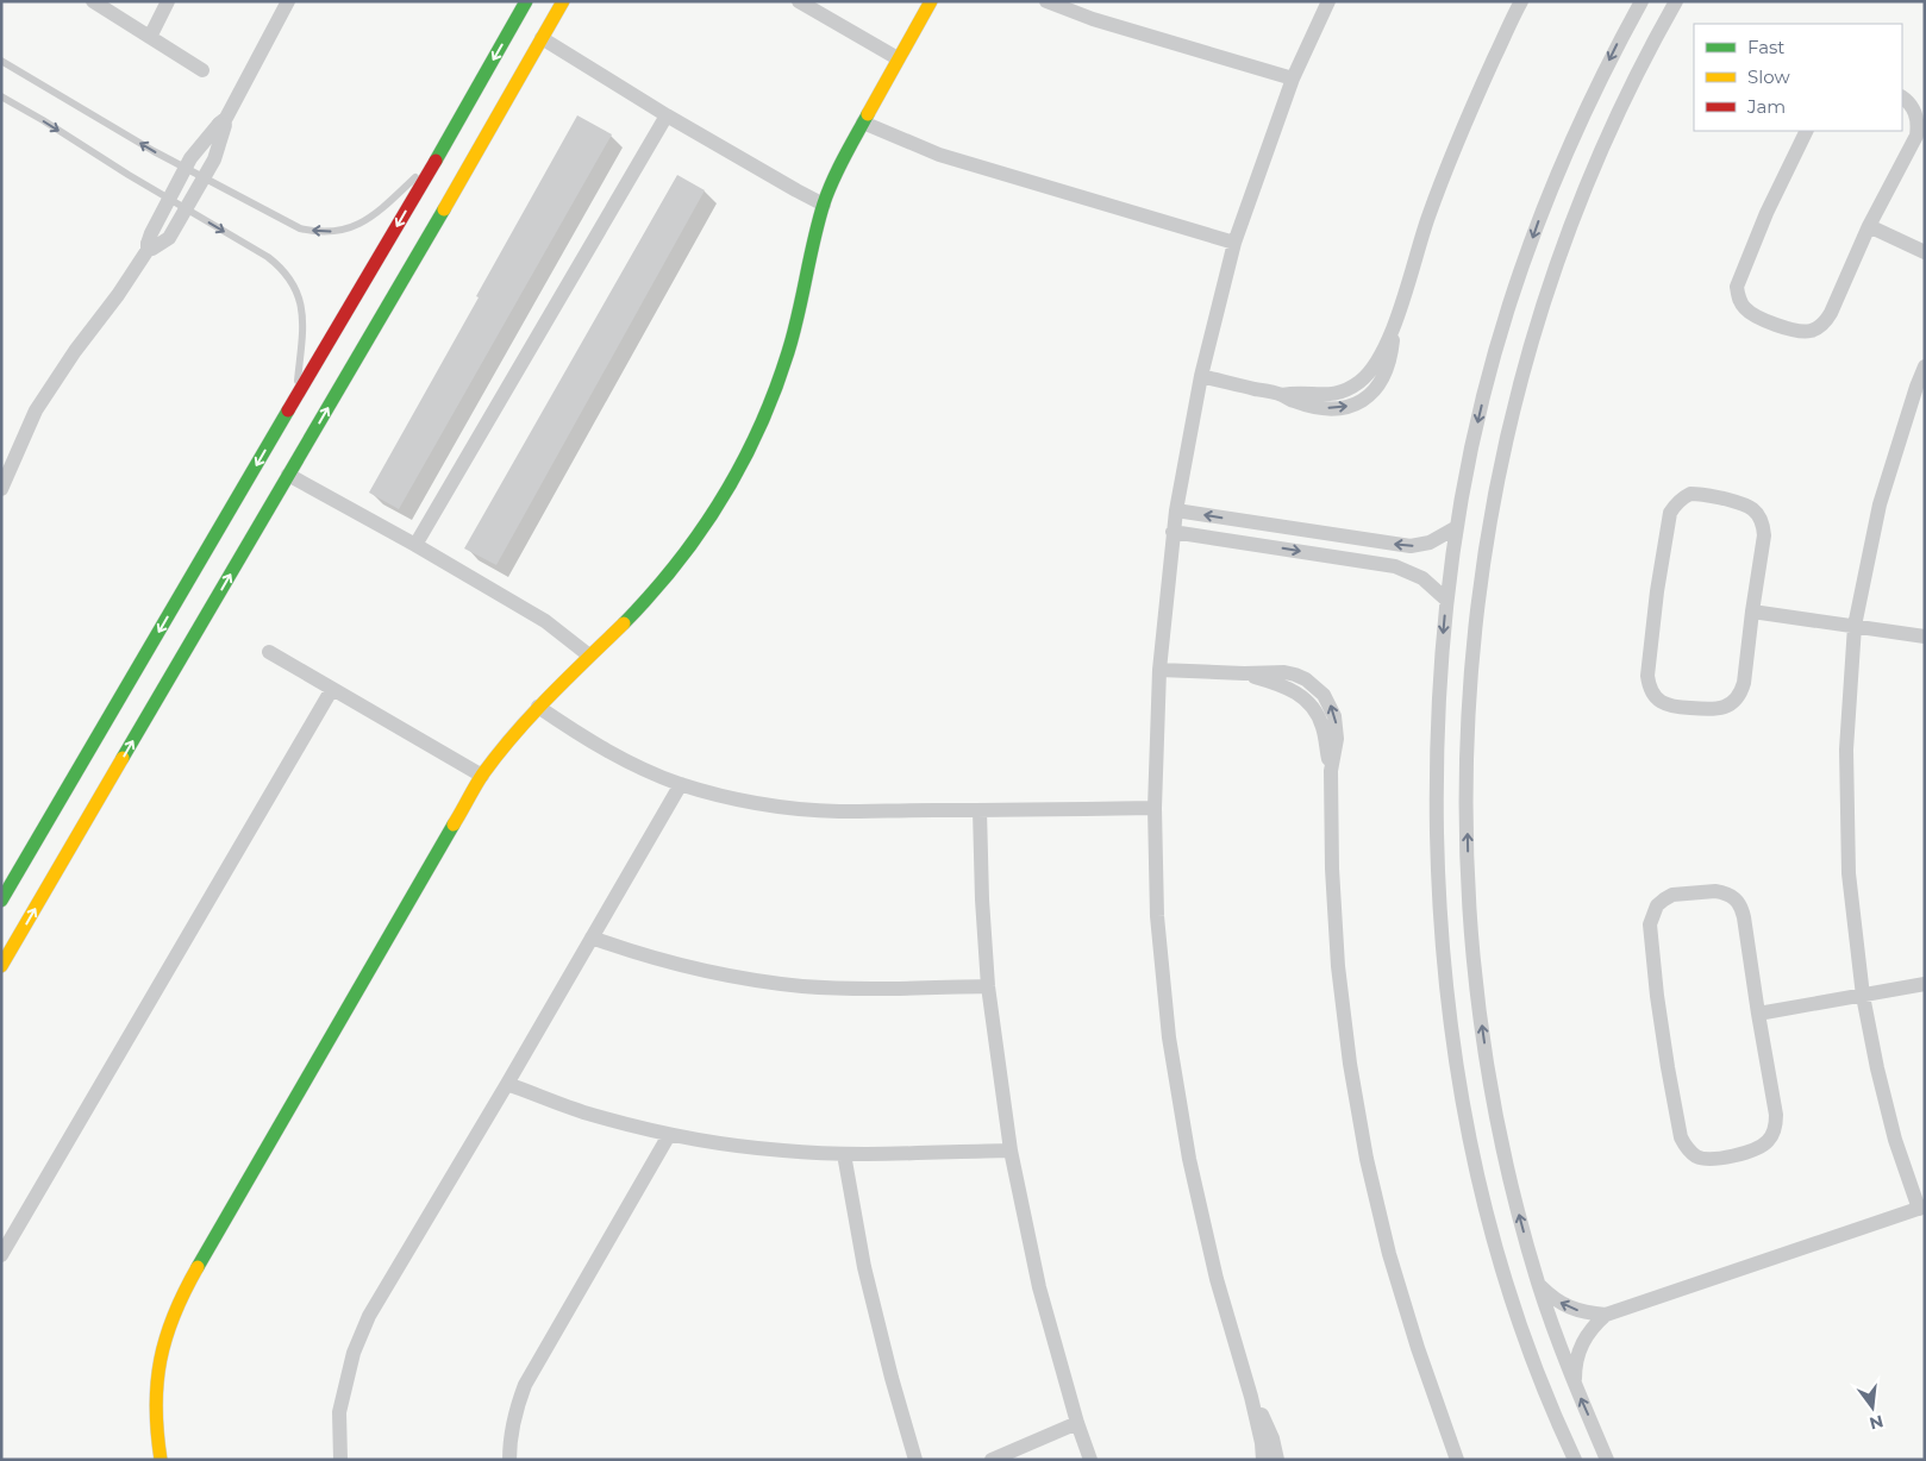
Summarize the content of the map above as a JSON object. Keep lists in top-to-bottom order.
{
  "legend": ["Fast", "Slow", "Jam"],
  "north": "bottom"
}
